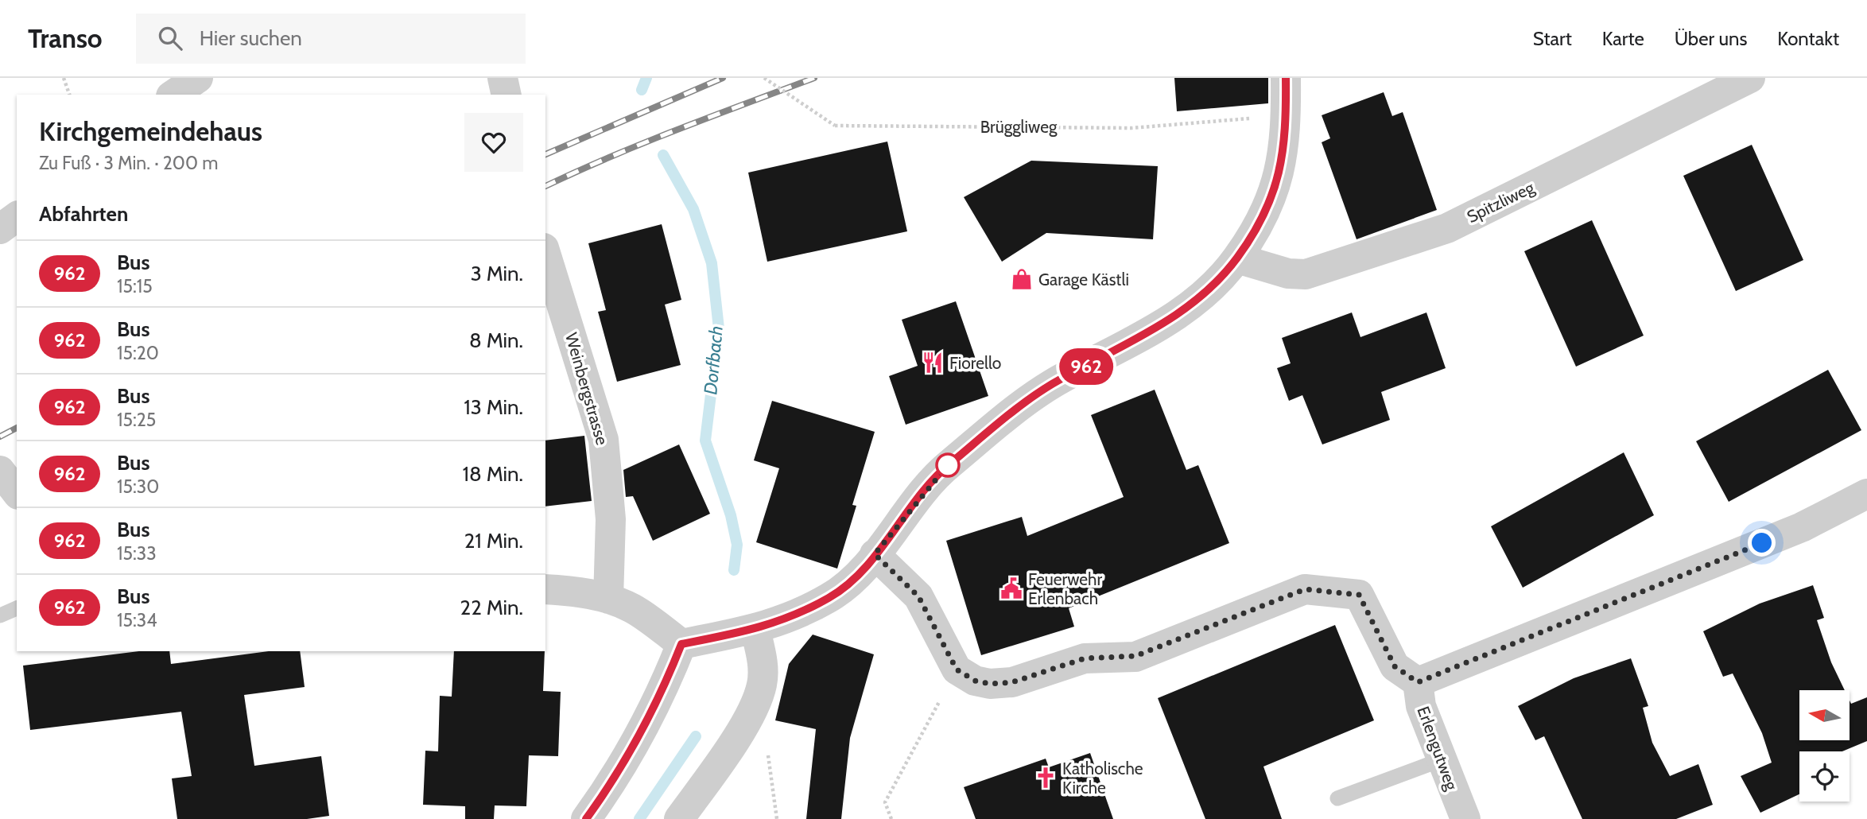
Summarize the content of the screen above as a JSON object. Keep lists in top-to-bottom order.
{
  "streets": {
    "street": ["Spitzliweg", "Weinbergstrasse", "Erlengutweg"],
    "path": ["Brüggliweg"]
  },
  "water": ["Dorfbach"],
  "places": {
    "shop": ["Garage Kästli"],
    "restaurant": ["Fiorello"],
    "public building": ["Feuerwehr Erlenbach"],
    "church": ["Katholische Kirche"]
  },
  "lines": ["bus line 962"],
  "north": "left",
  "page": {
    "header": "Transo",
    "search": "Hier suchen",
    "nav": [
      "Start",
      "Karte",
      "Über uns",
      "Kontakt"
    ],
    "on_map": "962",
    "heading": [
      ["Kirchgemeindehaus", "Zu Fuß · 3 Min. · 200 m"],
      "Abfahrten"
    ],
    "list": [
      {
        "mark": "962",
        "name": "Bus",
        "note": "15:15",
        "value": "3 Min."
      },
      {
        "mark": "962",
        "name": "Bus",
        "note": "15:20",
        "value": "8 Min."
      },
      {
        "mark": "962",
        "name": "Bus",
        "note": "15:25",
        "value": "13 Min."
      },
      {
        "mark": "962",
        "name": "Bus",
        "note": "15:30",
        "value": "18 Min."
      },
      {
        "mark": "962",
        "name": "Bus",
        "note": "15:33",
        "value": "21 Min."
      },
      {
        "mark": "962",
        "name": "Bus",
        "note": "15:34",
        "value": "22 Min."
      }
    ]
  }
}
